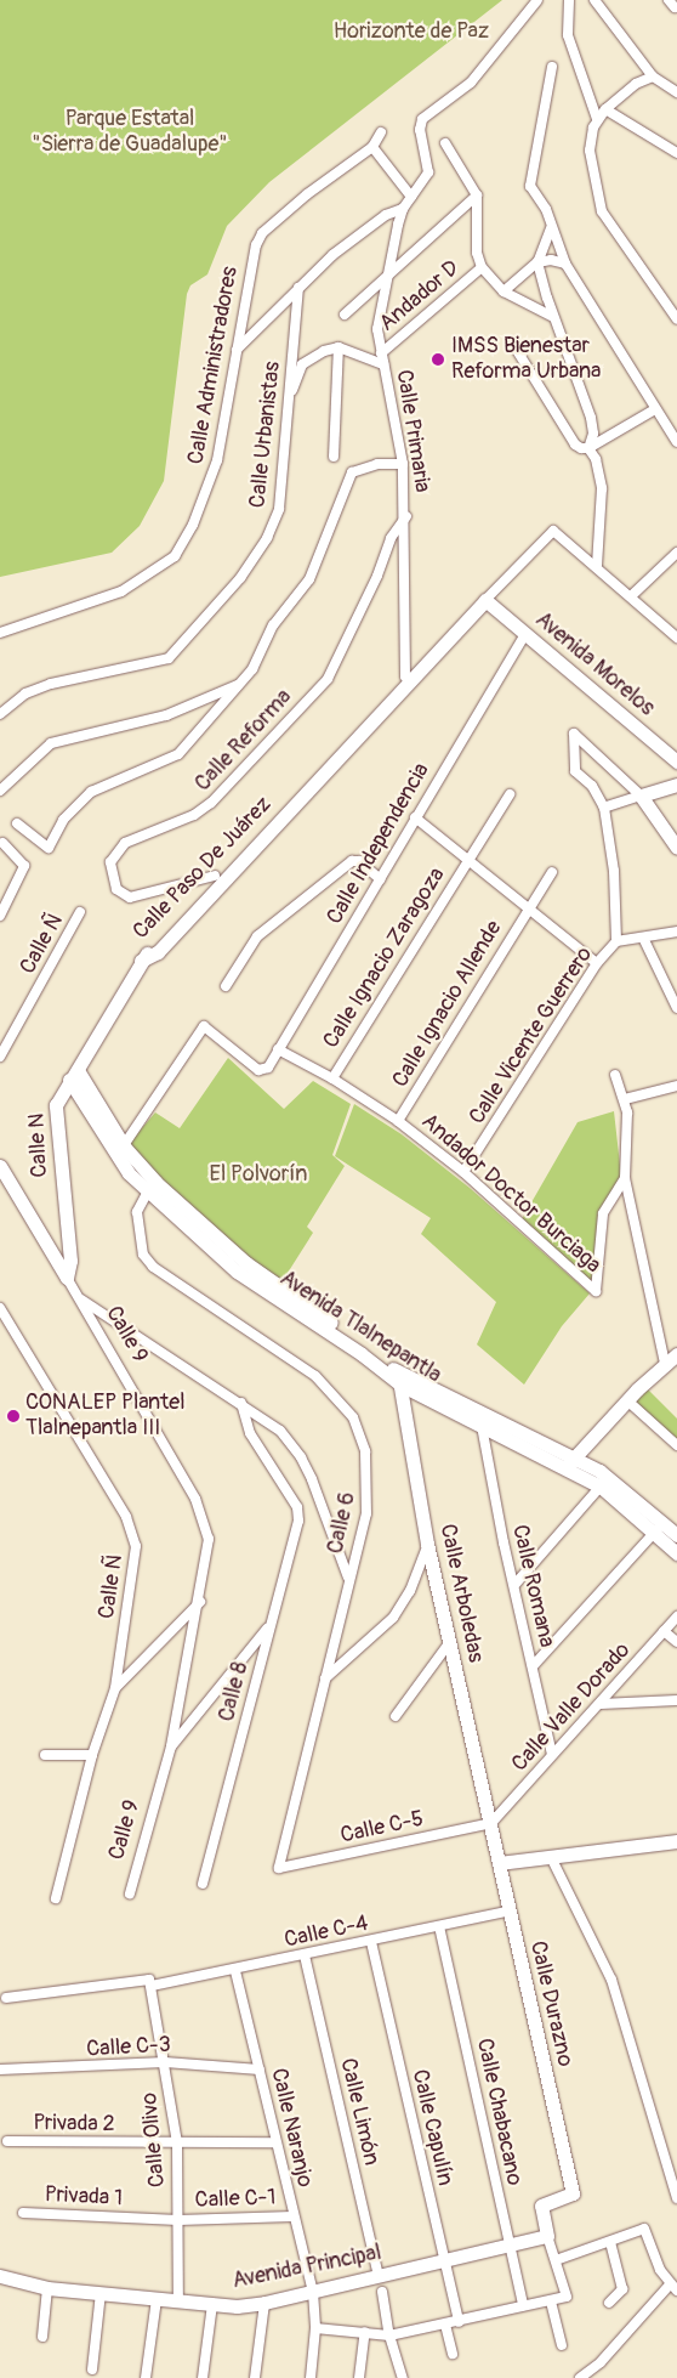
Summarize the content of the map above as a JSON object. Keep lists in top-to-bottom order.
{
  "streets": {
    "street": [
      "Andador D",
      "Calle Administradores",
      "Calle Primaria",
      "Calle Urbanistas",
      "Avenida Morelos",
      "Calle Reforma",
      "Calle Independencia",
      "Calle Paso De Juárez",
      "Calle Ñ",
      "Calle Ignacio Zaragoza",
      "Calle Ignacio Allende",
      "Calle Vicente Guerrero",
      "Calle N",
      "Andador Doctor Burciaga",
      "Avenida Tlalnepantla",
      "Calle 9",
      "Calle 6",
      "Calle Romana",
      "Calle Arboledas",
      "Calle 8",
      "Calle Valle Dorado",
      "Calle C-5",
      "Calle C-4",
      "Calle Durazno",
      "Calle C-3",
      "Calle Limón",
      "Calle Chabacano",
      "Privada 2",
      "Calle Naranjo",
      "Calle Capulín",
      "Calle Olivo",
      "Privada 1",
      "Calle C-1",
      "Avenida Principal"
    ]
  },
  "crossings": [
    ["Andador D", "Calle Primaria"],
    ["Calle Primaria", "Calle Reforma"],
    ["Avenida Morelos", "Calle Independencia"],
    ["Calle Reforma", "Calle Paso De Juárez"],
    ["Calle Independencia", "Andador Doctor Burciaga"],
    ["Calle Independencia", "Avenida Tlalnepantla"],
    ["Calle Paso De Juárez", "Calle N"],
    ["Calle Ignacio Zaragoza", "Andador Doctor Burciaga"],
    ["Calle Ignacio Allende", "Andador Doctor Burciaga"],
    ["Calle Vicente Guerrero", "Andador Doctor Burciaga"],
    ["Calle N", "Avenida Tlalnepantla"],
    ["Calle N", "Calle 9"],
    ["Avenida Tlalnepantla", "Calle 6"],
    ["Avenida Tlalnepantla", "Calle Romana"],
    ["Avenida Tlalnepantla", "Calle Arboledas"],
    ["Calle 6", "Calle C-5"],
    ["Calle Romana", "Calle Valle Dorado"],
    ["Calle Arboledas", "Calle Valle Dorado"],
    ["Calle Arboledas", "Calle C-5"],
    ["Calle Arboledas", "Calle Durazno"],
    ["Calle Valle Dorado", "Calle C-5"],
    ["Calle Valle Dorado", "Calle Durazno"],
    ["Calle C-5", "Calle Durazno"],
    ["Calle C-4", "Calle Durazno"],
    ["Calle C-4", "Calle Limón"],
    ["Calle C-4", "Calle Chabacano"],
    ["Calle C-4", "Calle Naranjo"],
    ["Calle C-4", "Calle Capulín"],
    ["Calle C-4", "Calle Olivo"],
    ["Calle Durazno", "Avenida Principal"],
    ["Calle C-3", "Calle Naranjo"],
    ["Calle C-3", "Calle Olivo"],
    ["Calle Limón", "Avenida Principal"],
    ["Calle Chabacano", "Avenida Principal"],
    ["Privada 2", "Calle Naranjo"],
    ["Privada 2", "Calle Olivo"],
    ["Calle Naranjo", "Calle C-1"],
    ["Calle Naranjo", "Avenida Principal"],
    ["Calle Capulín", "Avenida Principal"],
    ["Calle Olivo", "Privada 1"],
    ["Calle Olivo", "Calle C-1"],
    ["Calle Olivo", "Avenida Principal"],
    ["Privada 1", "Calle C-1"]
  ],
  "parks": ["Horizonte de Paz", "Parque Estatal \"Sierra de Guadalupe\"", "El Polvorín"],
  "places": ["IMSS Bienestar Reforma Urbana", "CONALEP Plantel Tlalnepantla III"]
}
